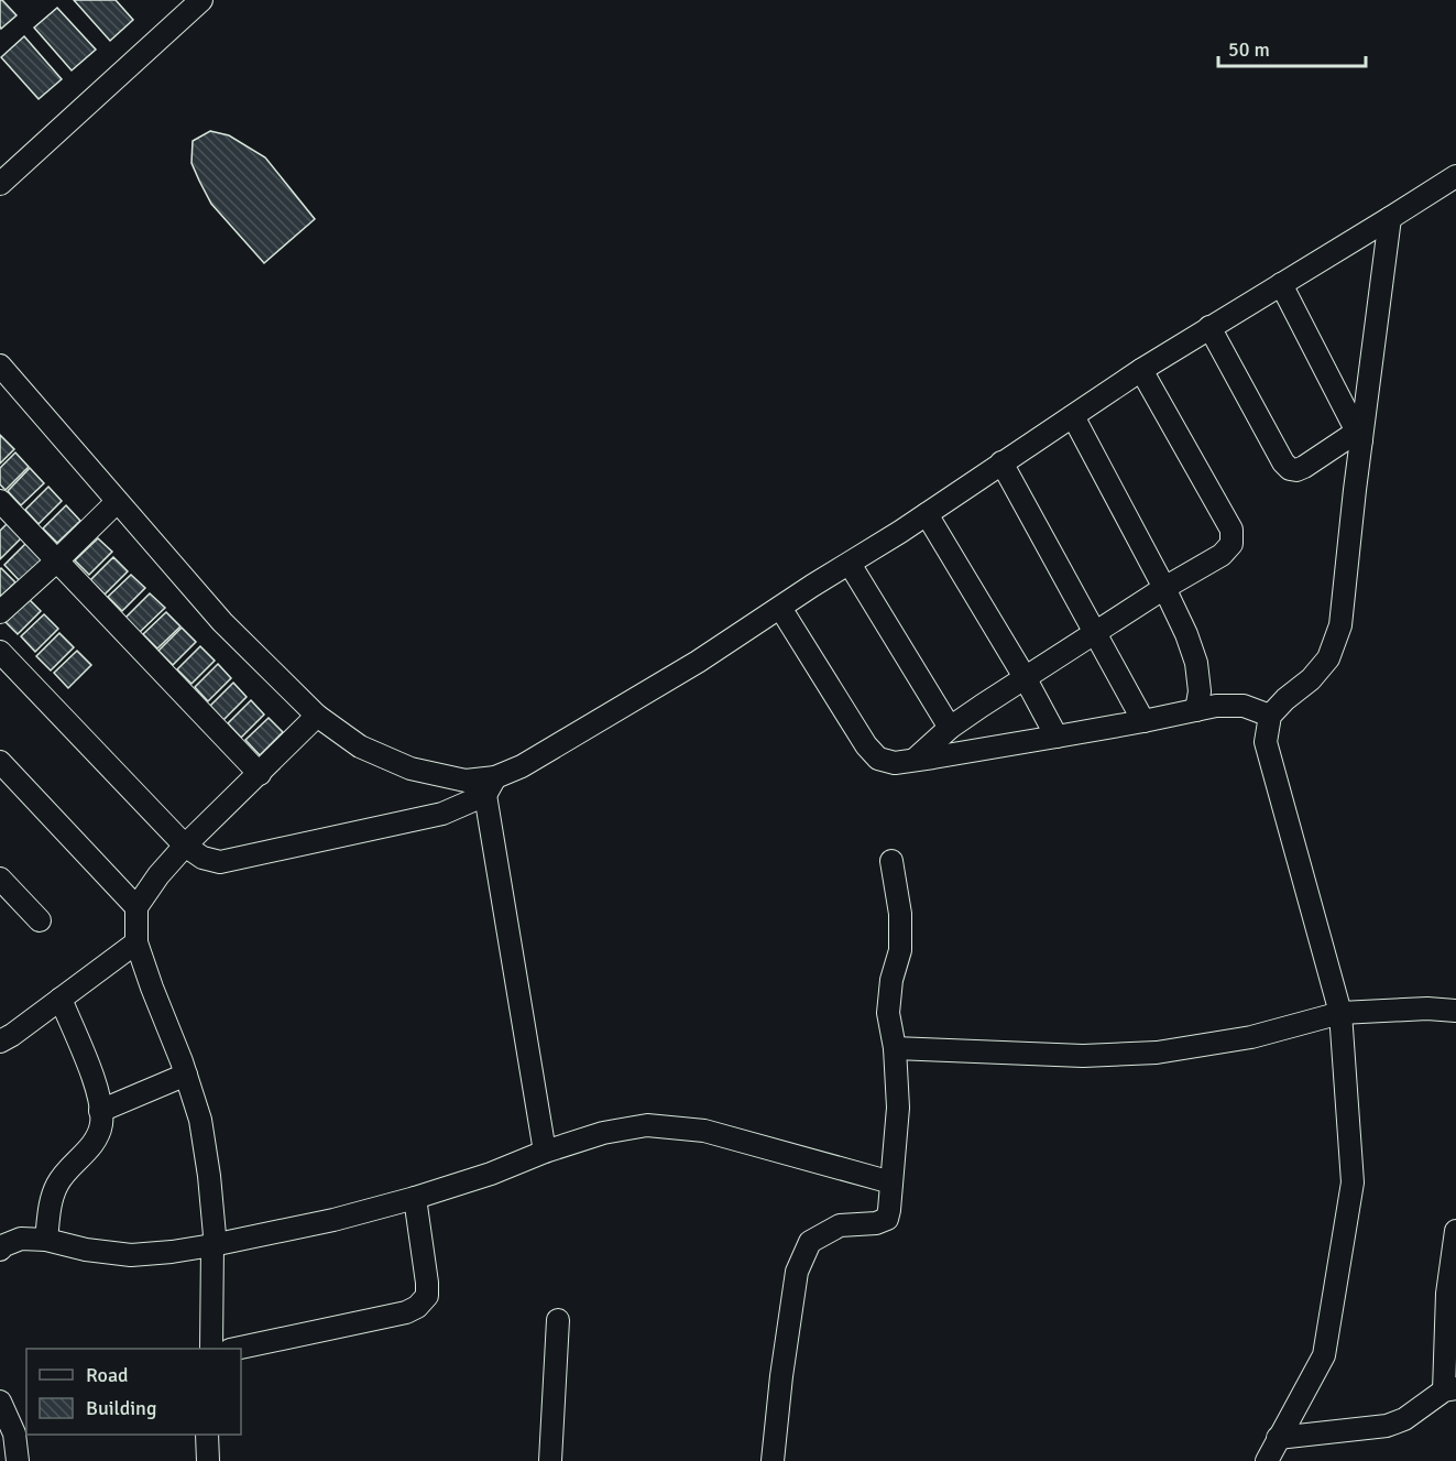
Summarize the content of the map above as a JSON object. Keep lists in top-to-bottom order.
{
  "legend": ["Road", "Building"],
  "scale_bar": "50 m"
}
